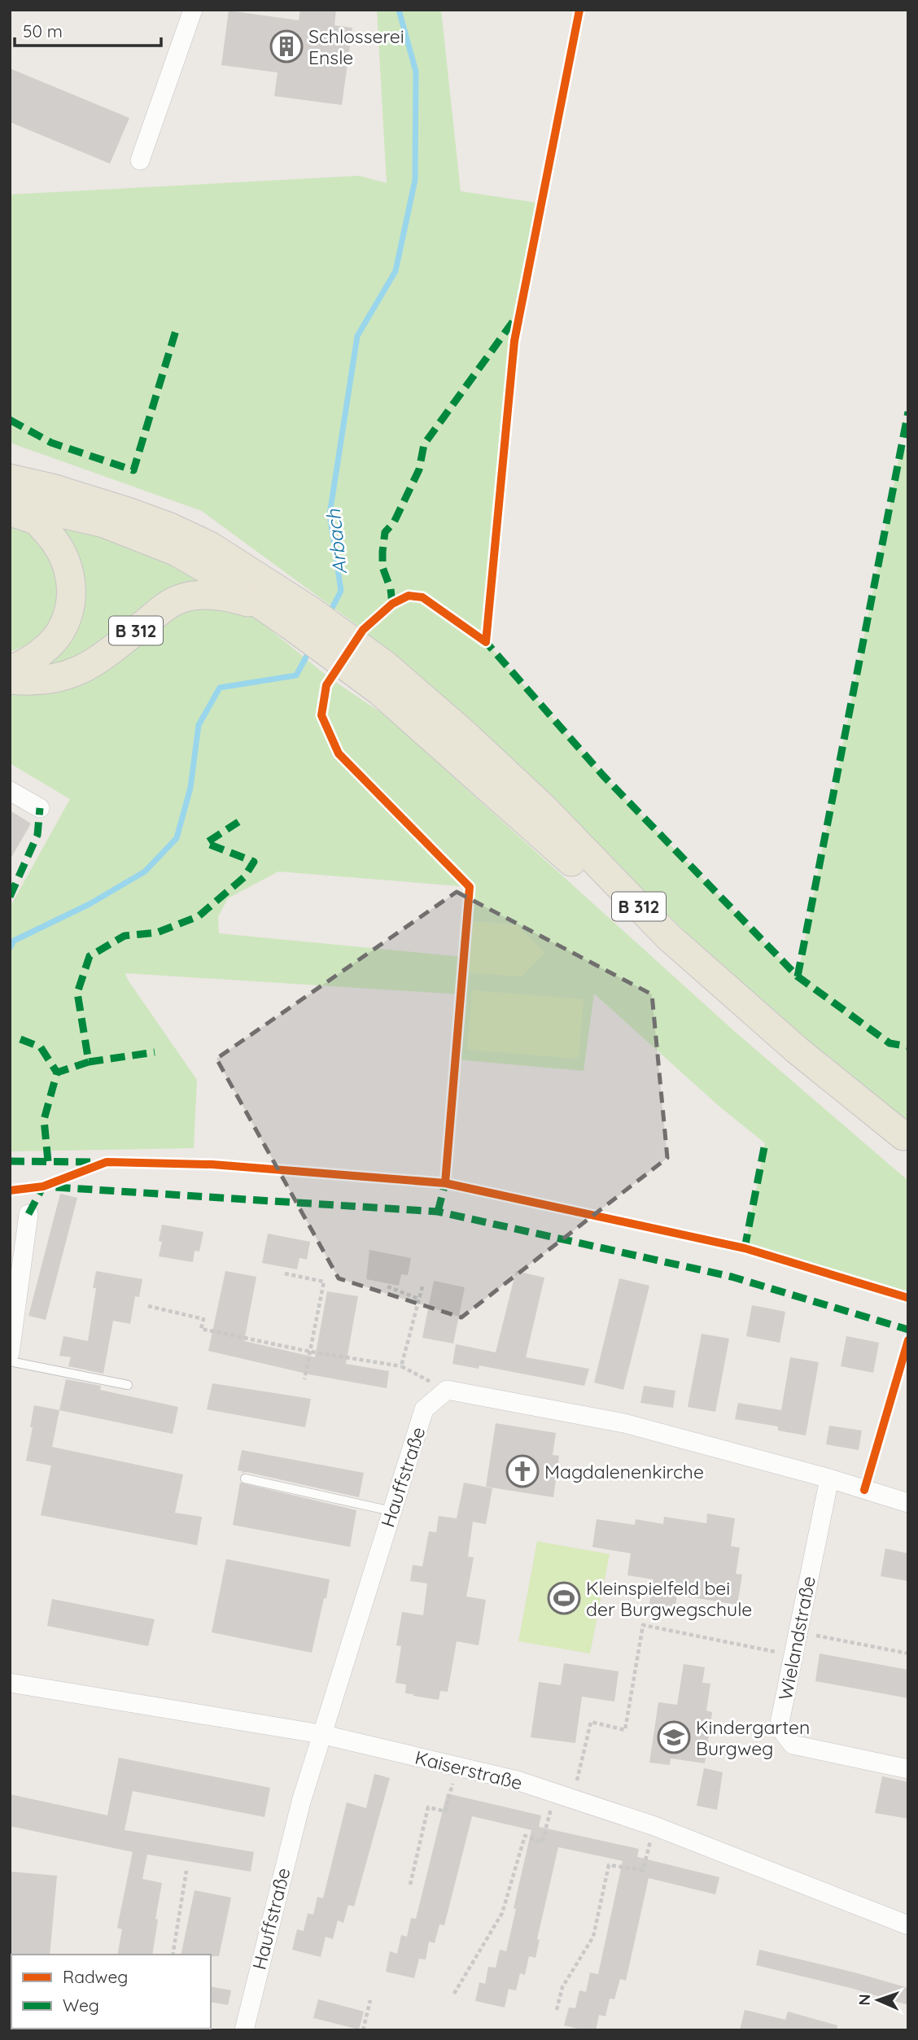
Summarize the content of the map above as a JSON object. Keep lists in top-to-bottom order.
{
  "streets": {
    "main road": ["B 312"],
    "street": ["Hauffstraße", "Wielandstraße", "Kaiserstraße"]
  },
  "crossings": [
    ["Hauffstraße", "Kaiserstraße"]
  ],
  "water": ["Arbach"],
  "places": {
    "building": ["Schlosserei Ensle"],
    "church": ["Magdalenenkirche"],
    "sports": ["Kleinspielfeld bei der Burgwegschule"],
    "school or university": ["Kindergarten Burgweg"]
  },
  "legend": ["Radweg", "Weg"],
  "scale_bar": "50 m",
  "north": "left"
}
